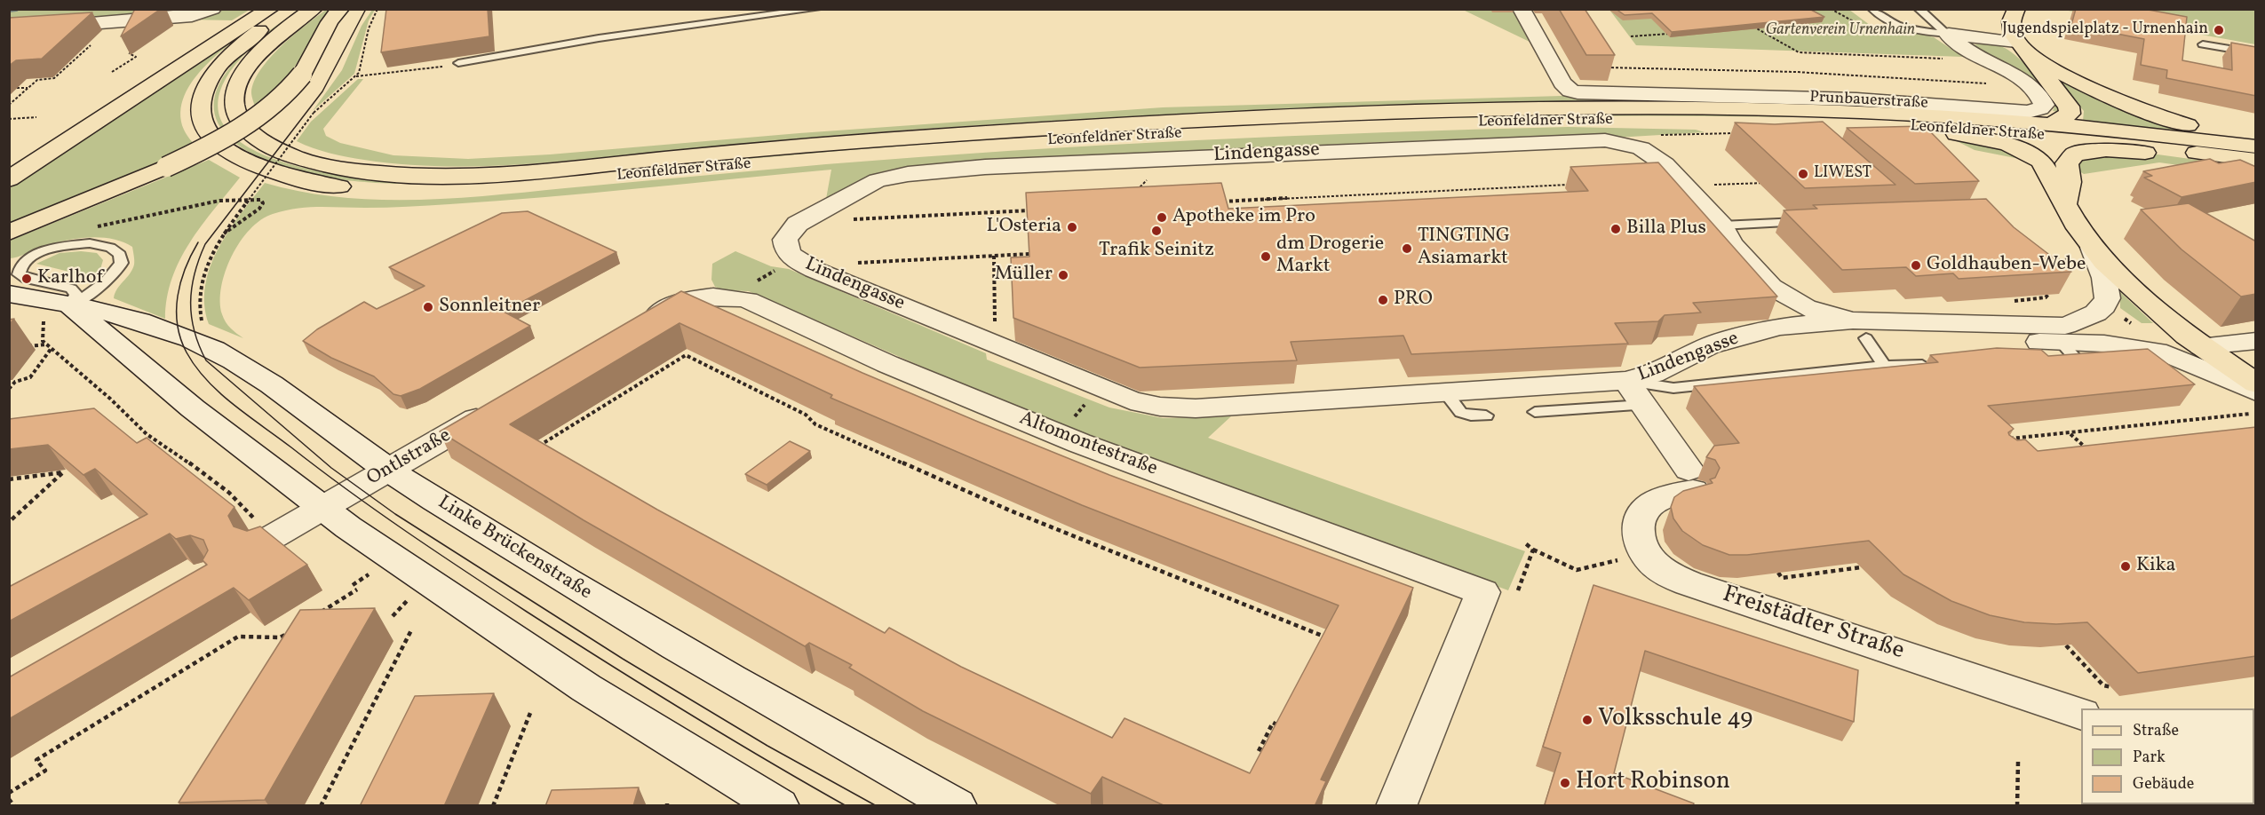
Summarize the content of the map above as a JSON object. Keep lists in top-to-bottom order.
{
  "streets": {
    "main road": ["Leonfeldner Straße"],
    "street": [
      "Prunbauerstraße",
      "Lindengasse",
      "Altomontestraße",
      "Ontlstraße",
      "Linke Brückenstraße",
      "Freistädter Straße"
    ]
  },
  "crossings": [
    ["Lindengasse", "Freistädter Straße"],
    ["Ontlstraße", "Linke Brückenstraße"]
  ],
  "parks": ["Gartenverein Urnenhain"],
  "places": [
    "Jugendspielplatz - Urnenhain",
    "LIWEST",
    "Apotheke im Pro",
    "L'Osteria",
    "Billa Plus",
    "Trafik Seinitz",
    "TINGTING Asiamarkt",
    "dm Drogerie Markt",
    "Goldhauben-Webe",
    "Müller",
    "Karlhof",
    "PRO",
    "Sonnleitner",
    "Kika",
    "Volksschule 49",
    "Hort Robinson"
  ],
  "legend": ["Straße", "Park", "Gebäude"]
}
